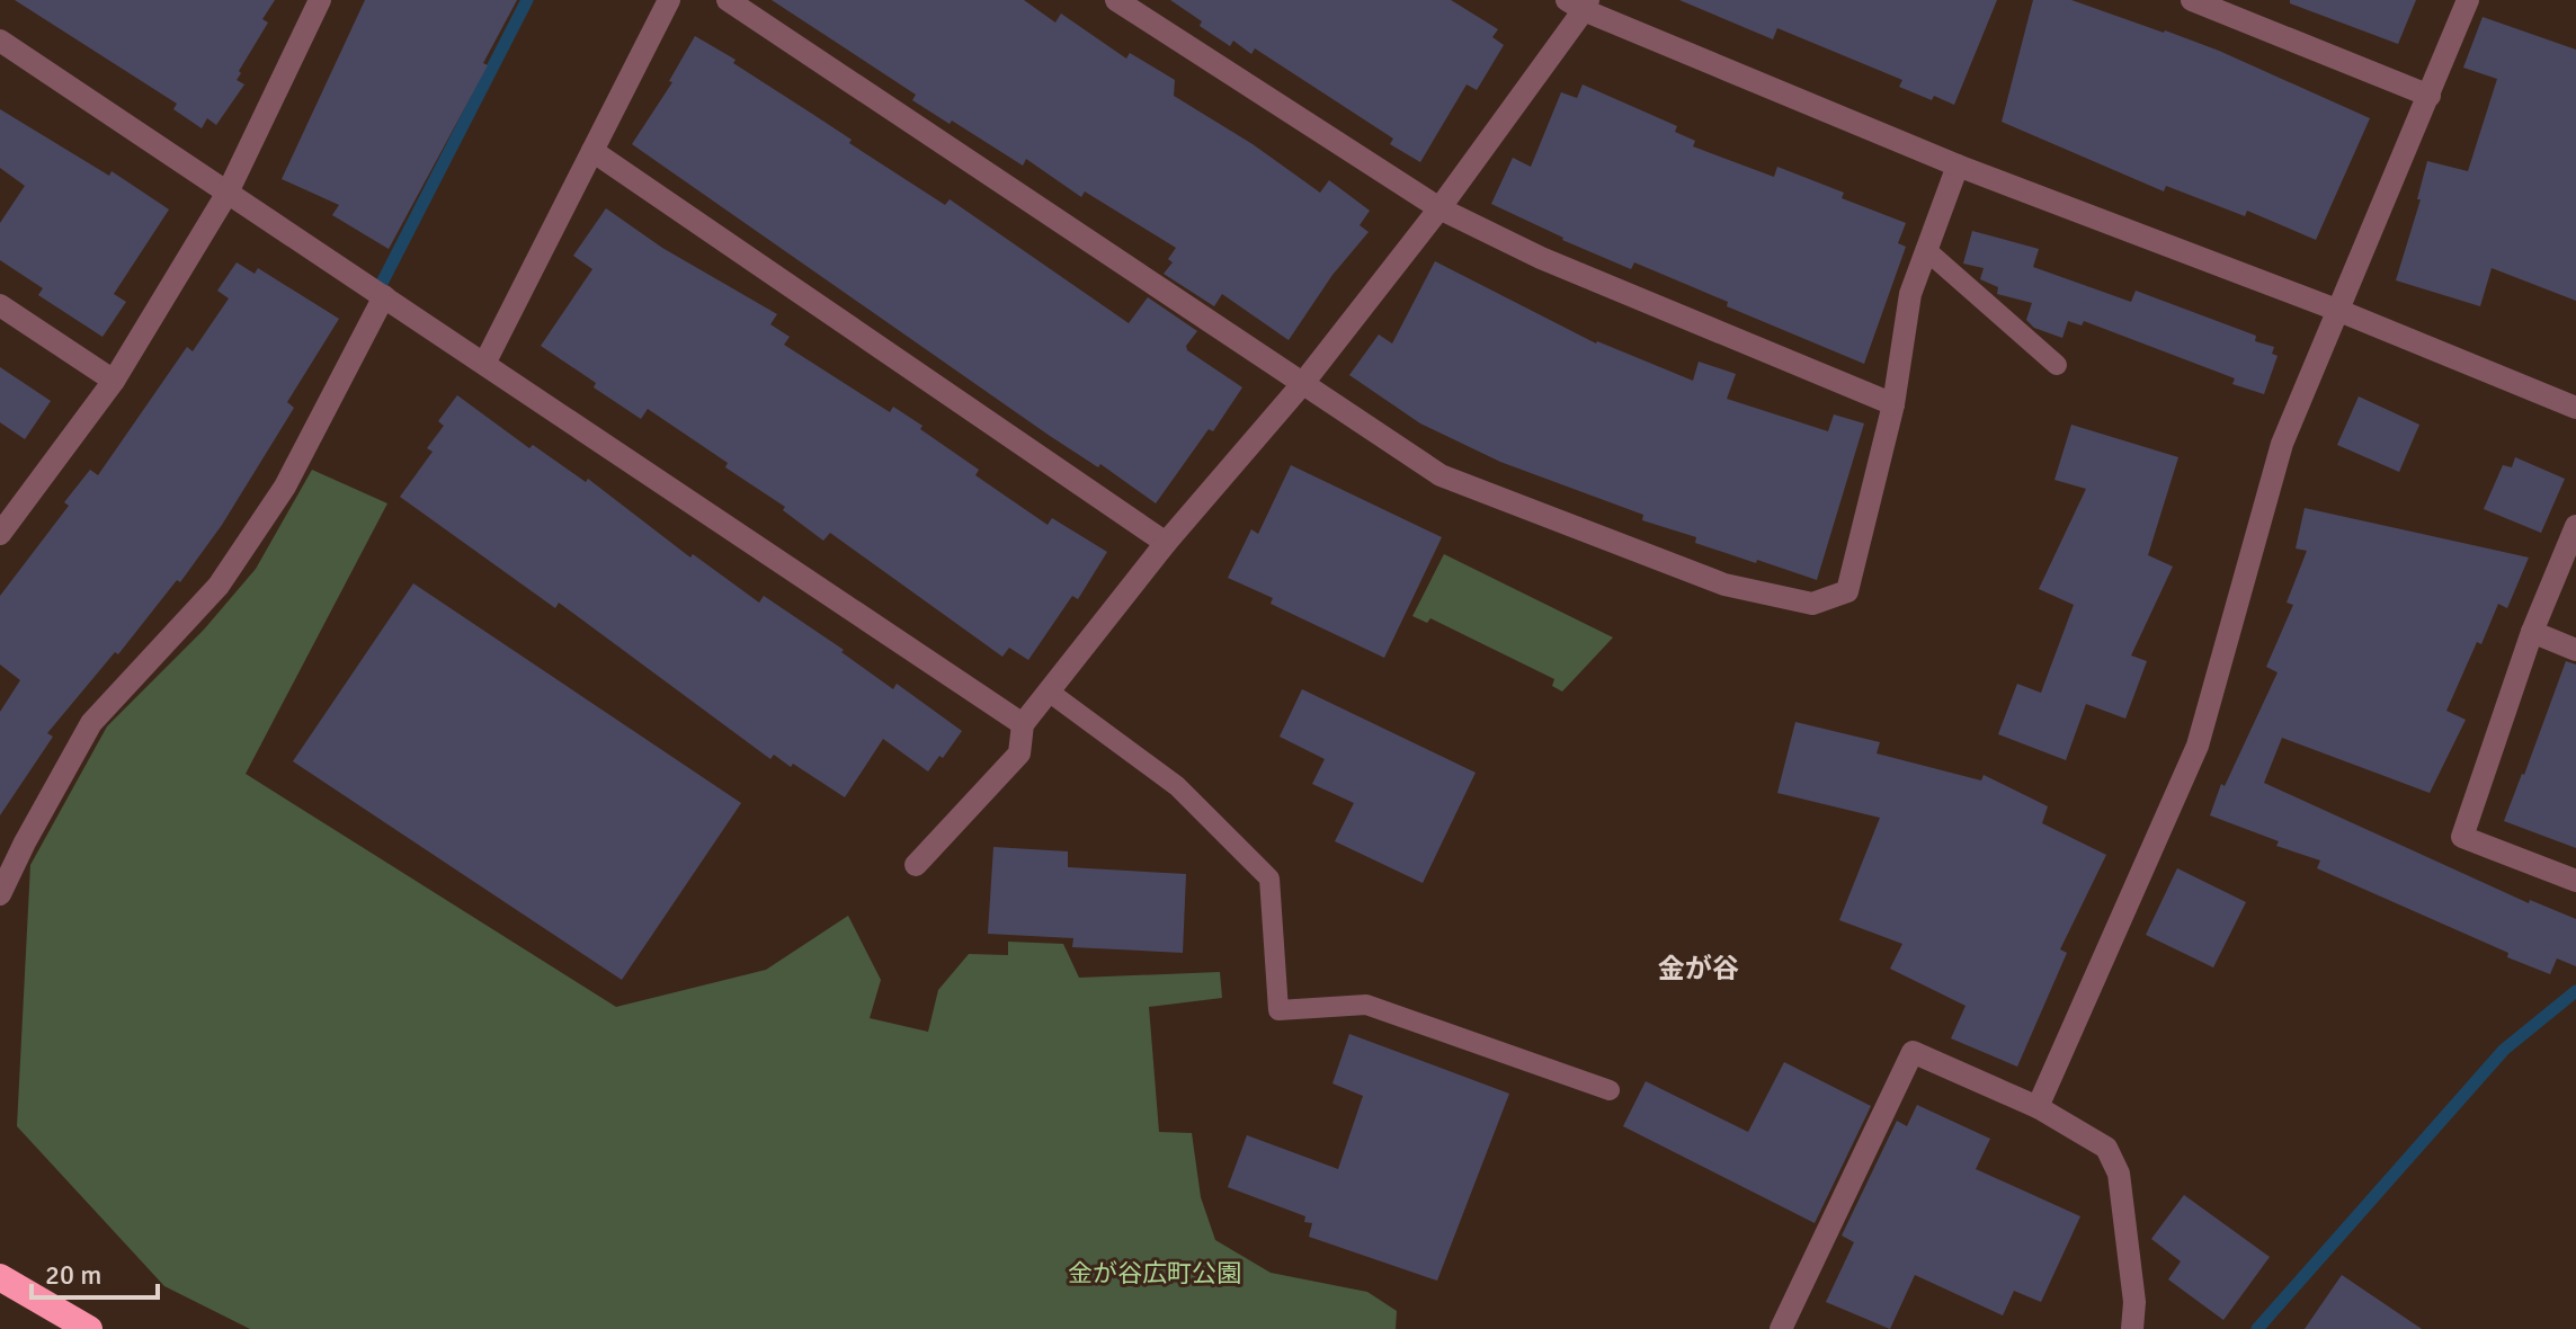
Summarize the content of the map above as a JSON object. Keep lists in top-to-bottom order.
{
  "districts": ["金が谷"],
  "parks": ["金が谷広町公園"],
  "scale_bar": "20 m"
}
